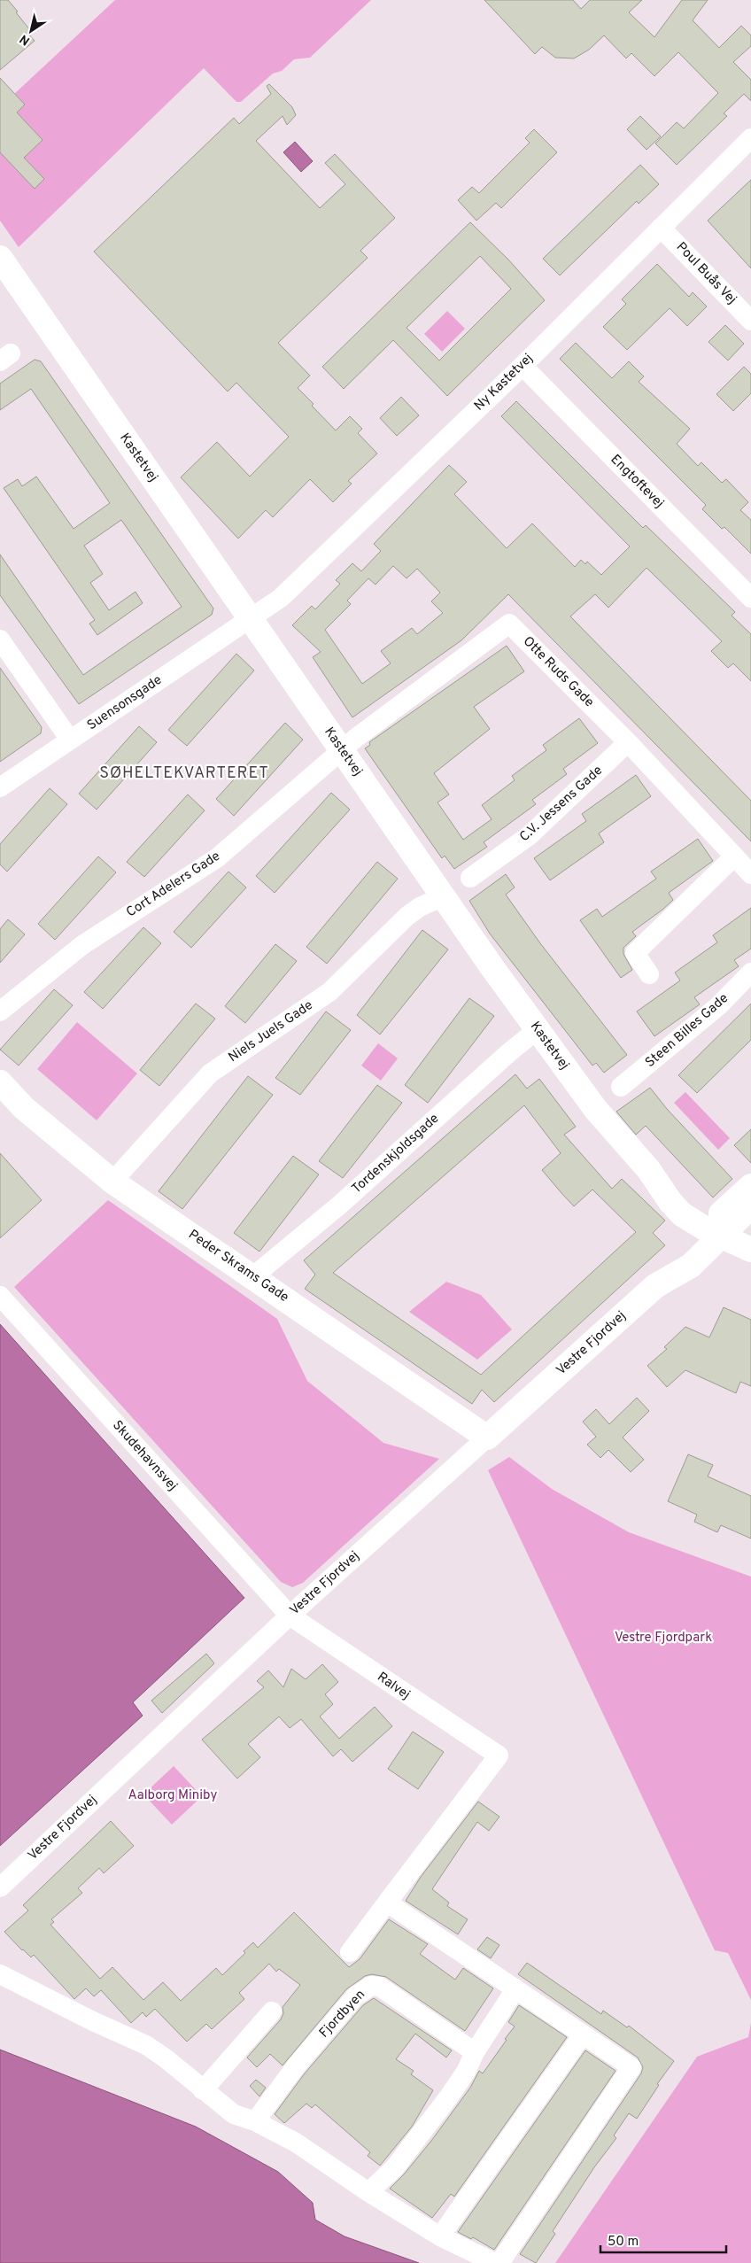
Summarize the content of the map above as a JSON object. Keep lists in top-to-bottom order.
{
  "streets": {
    "street": [
      "Poul Buås Vej",
      "Ny Kastetvej",
      "Kastetvej",
      "Engtoftevej",
      "Otte Ruds Gade",
      "Suensonsgade",
      "C.V. Jessens Gade",
      "Cort Adelers Gade",
      "Steen Billes Gade",
      "Niels Juels Gade",
      "Tordenskjoldsgade",
      "Peder Skrams Gade",
      "Vestre Fjordvej",
      "Skudehavnsvej",
      "Ralvej",
      "Fjordbyen"
    ]
  },
  "crossings": [
    ["Poul Buås Vej", "Ny Kastetvej"],
    ["Ny Kastetvej", "Kastetvej"],
    ["Ny Kastetvej", "Engtoftevej"],
    ["Ny Kastetvej", "Suensonsgade"],
    ["Kastetvej", "Otte Ruds Gade"],
    ["Kastetvej", "Suensonsgade"],
    ["Kastetvej", "Cort Adelers Gade"],
    ["Kastetvej", "Niels Juels Gade"],
    ["Kastetvej", "Tordenskjoldsgade"],
    ["Kastetvej", "Vestre Fjordvej"],
    ["Otte Ruds Gade", "C.V. Jessens Gade"],
    ["Otte Ruds Gade", "Cort Adelers Gade"],
    ["Niels Juels Gade", "Peder Skrams Gade"],
    ["Tordenskjoldsgade", "Peder Skrams Gade"],
    ["Peder Skrams Gade", "Vestre Fjordvej"],
    ["Vestre Fjordvej", "Skudehavnsvej"],
    ["Vestre Fjordvej", "Ralvej"],
    ["Skudehavnsvej", "Ralvej"]
  ],
  "districts": ["SØHELTEKVARTERET"],
  "parks": ["Vestre Fjordpark", "Aalborg Miniby"],
  "scale_bar": "50 m",
  "north": "bottom left"
}
